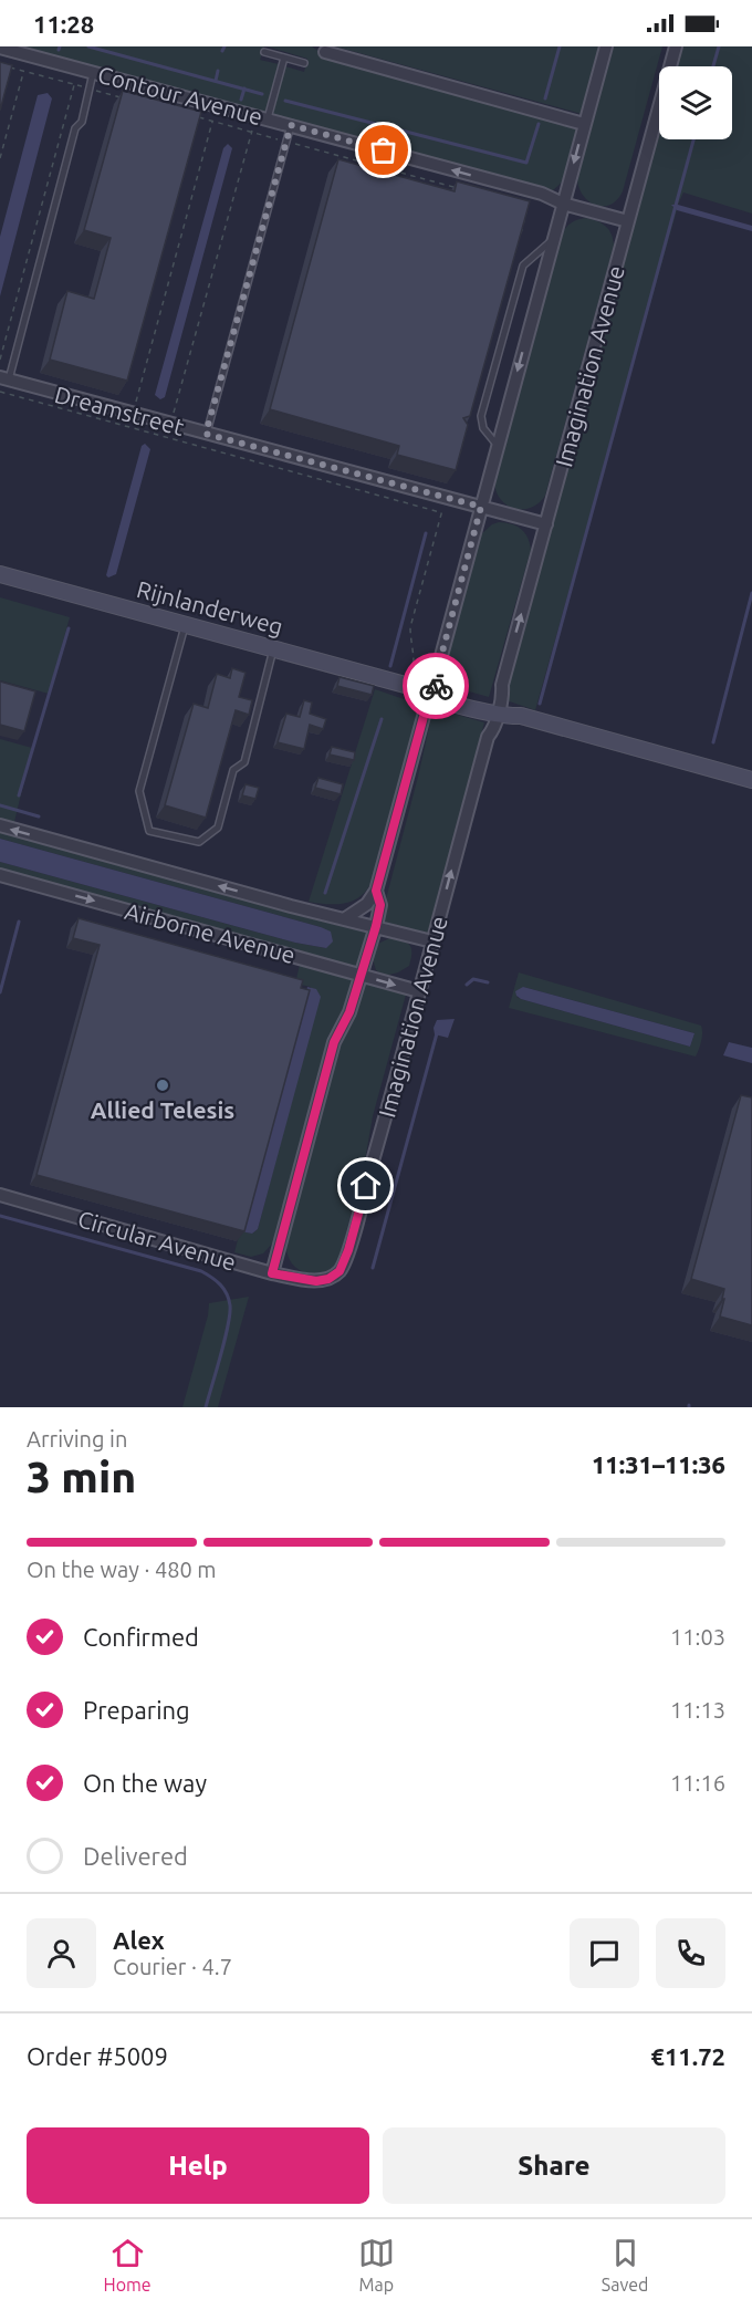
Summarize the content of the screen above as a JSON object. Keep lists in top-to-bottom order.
{
  "streets": {
    "street": [
      "Contour Avenue",
      "Imagination Avenue",
      "Dreamstreet",
      "Rijnlanderweg",
      "Airborne Avenue",
      "Circular Avenue"
    ]
  },
  "crossings": [
    ["Contour Avenue", "Imagination Avenue"],
    ["Imagination Avenue", "Dreamstreet"],
    ["Imagination Avenue", "Rijnlanderweg"],
    ["Imagination Avenue", "Airborne Avenue"],
    ["Imagination Avenue", "Circular Avenue"]
  ],
  "places": ["Allied Telesis"],
  "page": {
    "status": "11:28",
    "heading": ["3 min", "Arriving in", "11:31–11:36"],
    "panel": [
      "Alex",
      "Courier · 4.7",
      "Order #5009",
      "€11.72"
    ],
    "bar": "On the way · 480 m",
    "list": [
      ["Confirmed", "11:03"],
      ["Preparing", "11:13"],
      ["On the way", "11:16"],
      "Delivered"
    ],
    "buttons": ["Help", "Share"],
    "tabs": ["Home", "Map", "Saved"]
  }
}
